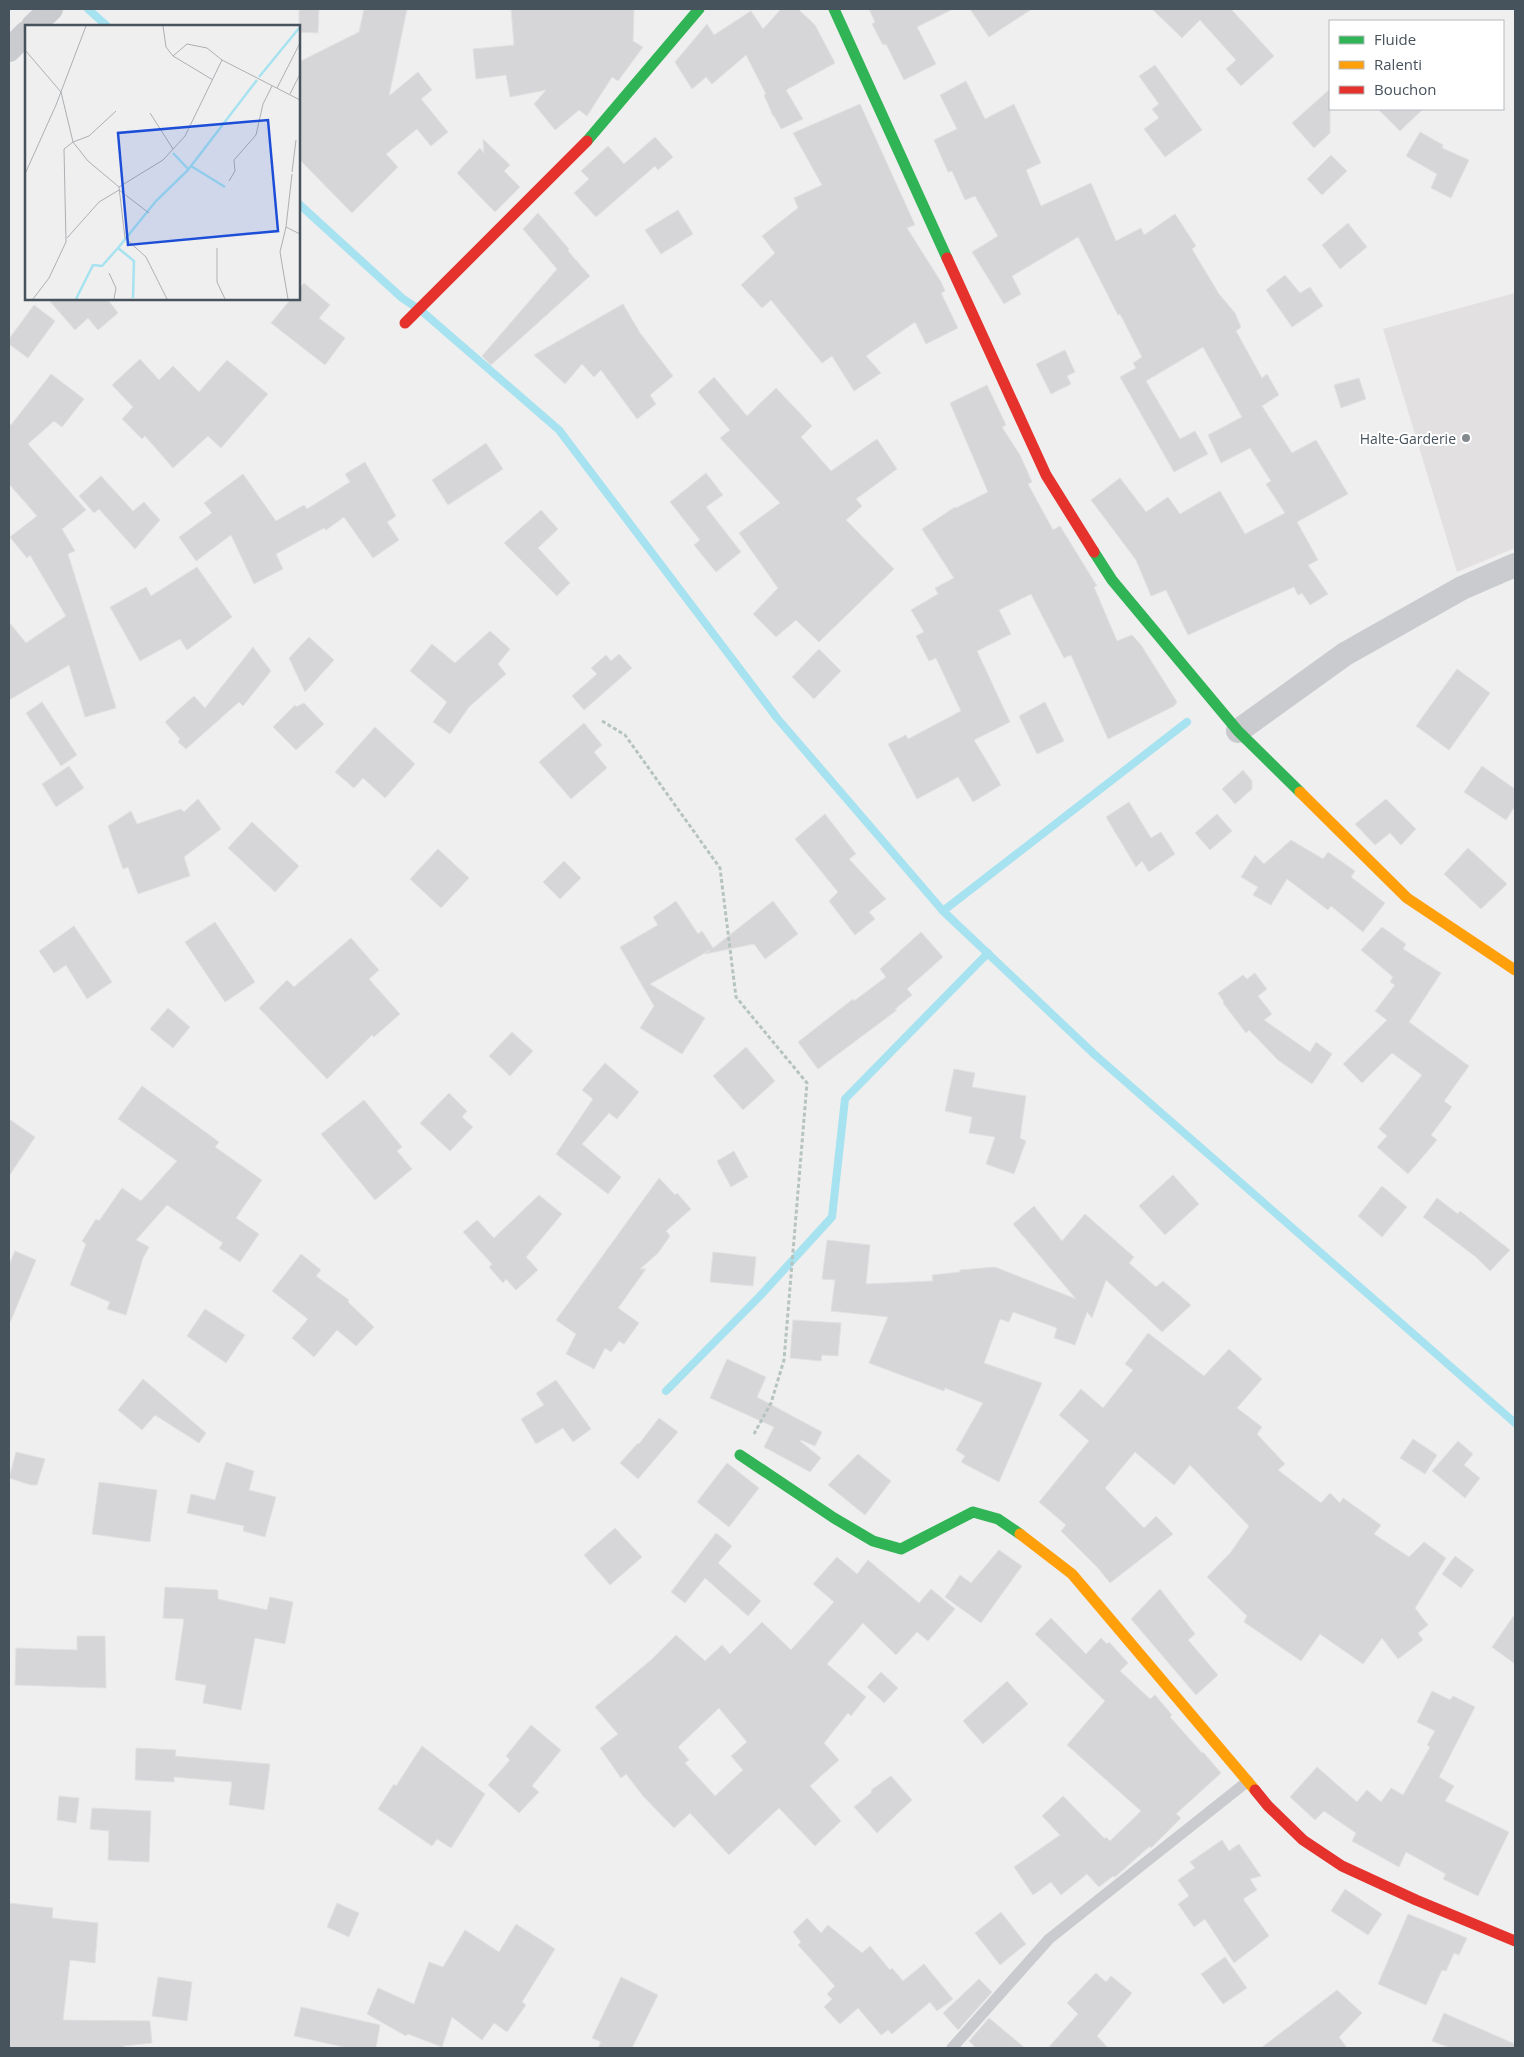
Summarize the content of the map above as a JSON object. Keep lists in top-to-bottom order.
{
  "places": ["Halte-Garderie"],
  "legend": ["Fluide", "Ralenti", "Bouchon"]
}
